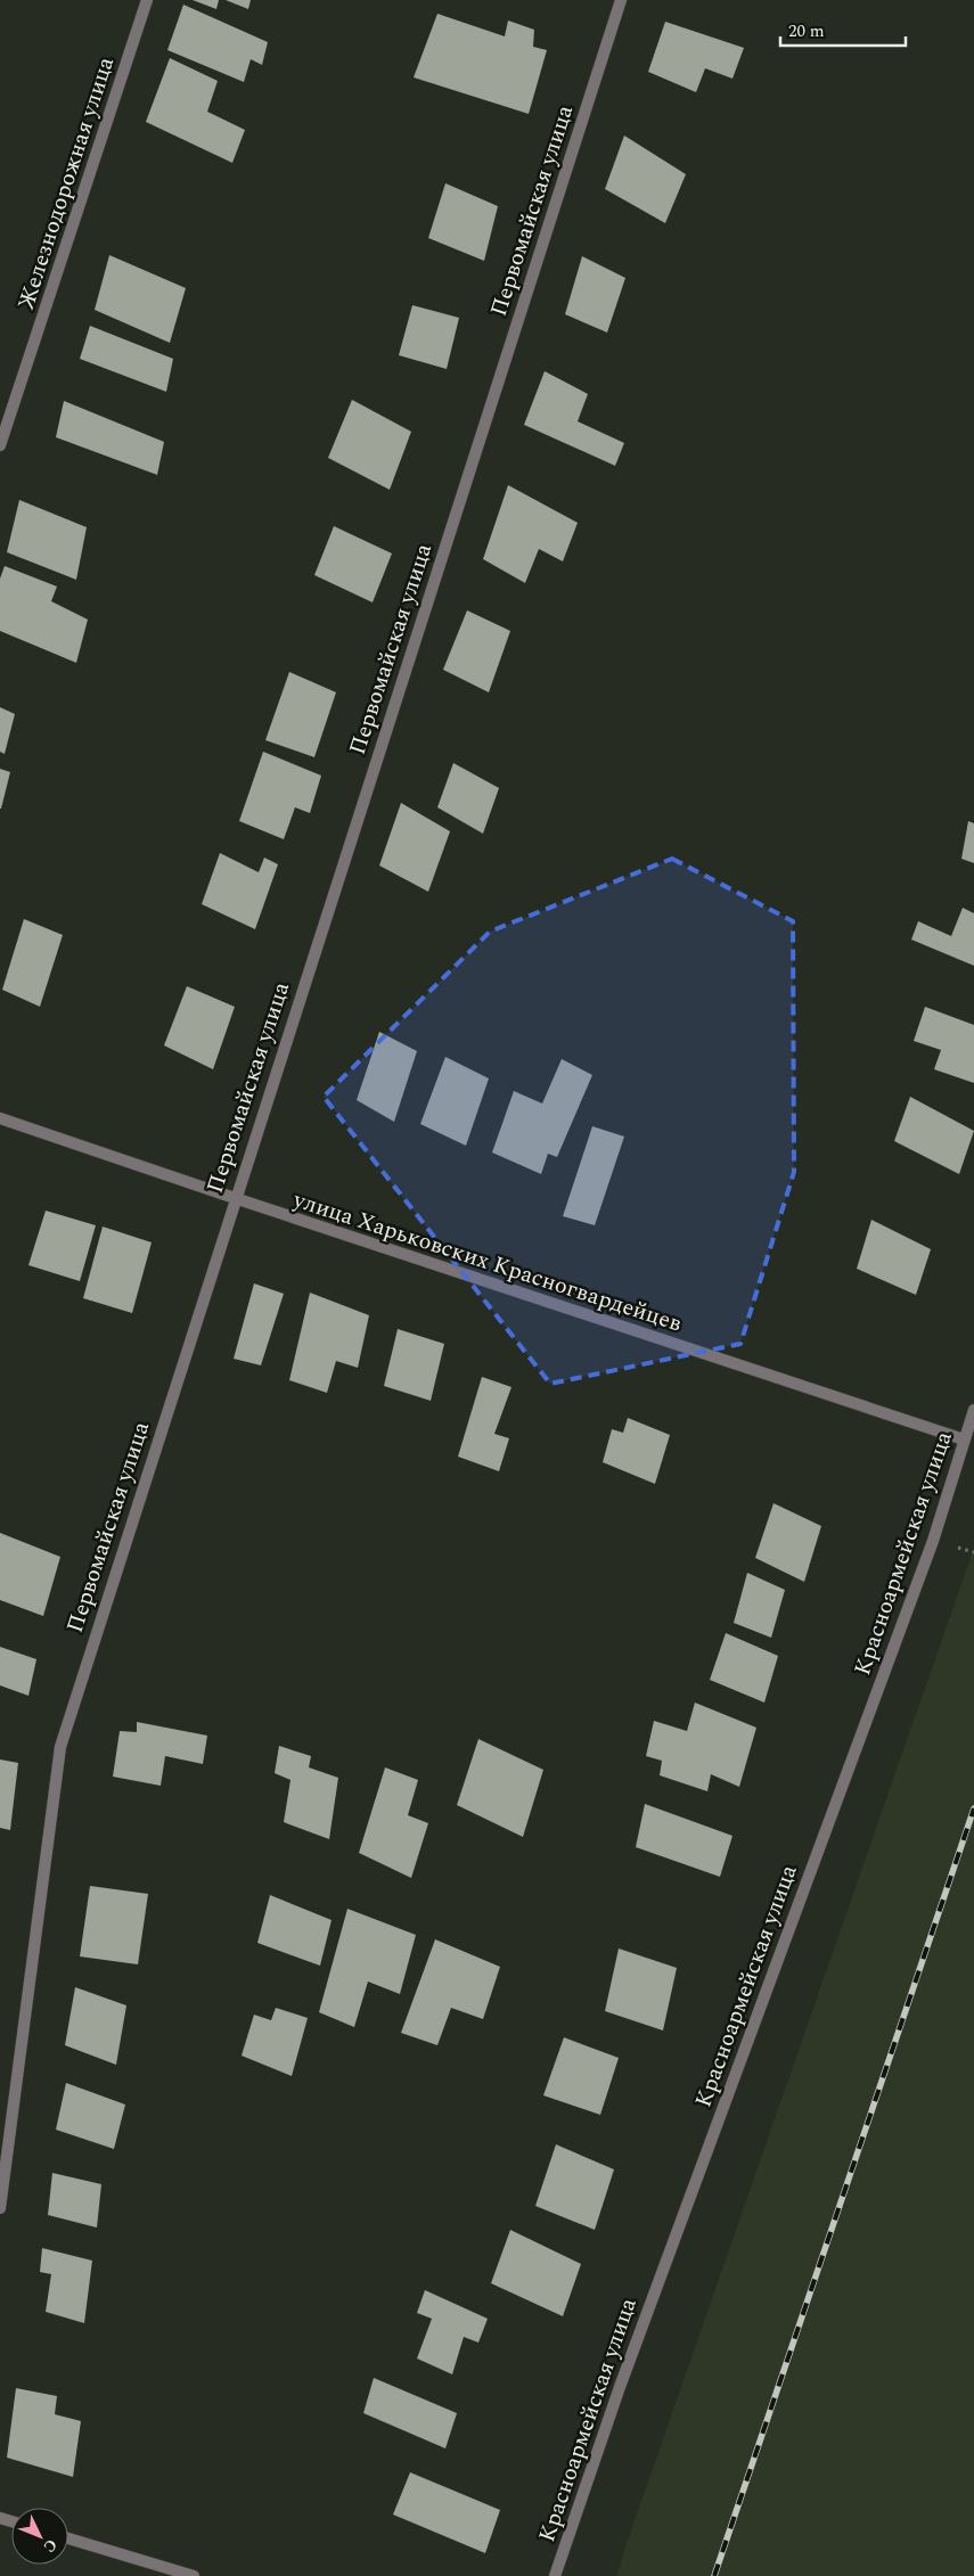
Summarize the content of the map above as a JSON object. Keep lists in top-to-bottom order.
{
  "streets": {
    "street": [
      "Железнодорожная улица",
      "Первомайская улица",
      "улица Харьковских Красногвардейцев",
      "Красноармейская улица"
    ]
  },
  "crossings": [
    ["Первомайская улица", "улица Харьковских Красногвардейцев"],
    ["улица Харьковских Красногвардейцев", "Красноармейская улица"]
  ],
  "scale_bar": "20 m",
  "north": "bottom right"
}
